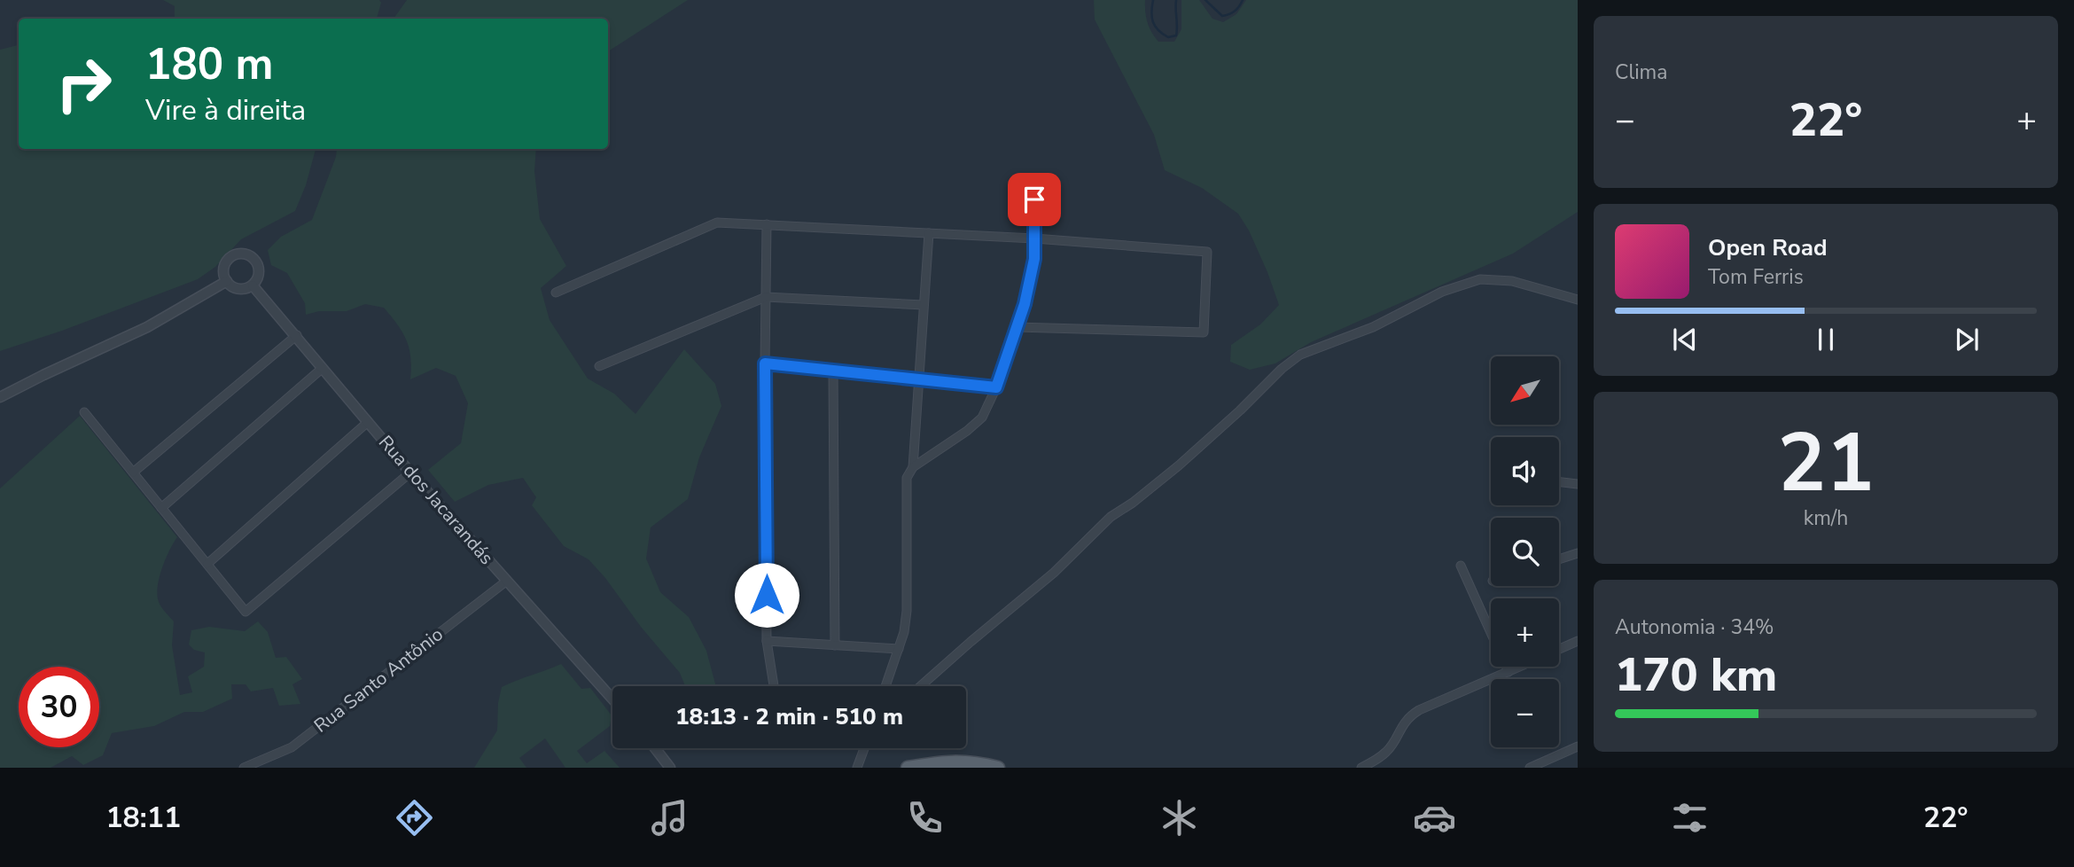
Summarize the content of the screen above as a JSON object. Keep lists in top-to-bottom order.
{
  "streets": {
    "street": ["Rua dos Jacarandás", "Rua Santo Antônio"]
  },
  "crossings": [
    ["Rua dos Jacarandás", "Rua Santo Antônio"]
  ],
  "north": "bottom left",
  "page": {
    "tile": [
      "Clima",
      ["21", "km/h"],
      ["Autonomia · 34%", "170 km"]
    ],
    "turn": ["180 m", "Vire à direita"],
    "heat": ["−", "22°", "+"],
    "song": ["Open Road", "Tom Ferris"],
    "map_buttons": ["+", "−"],
    "limit": "30",
    "trip": "18:13 · 2 min · 510 m",
    "tabs": ["18:11", "22°"]
  }
}
